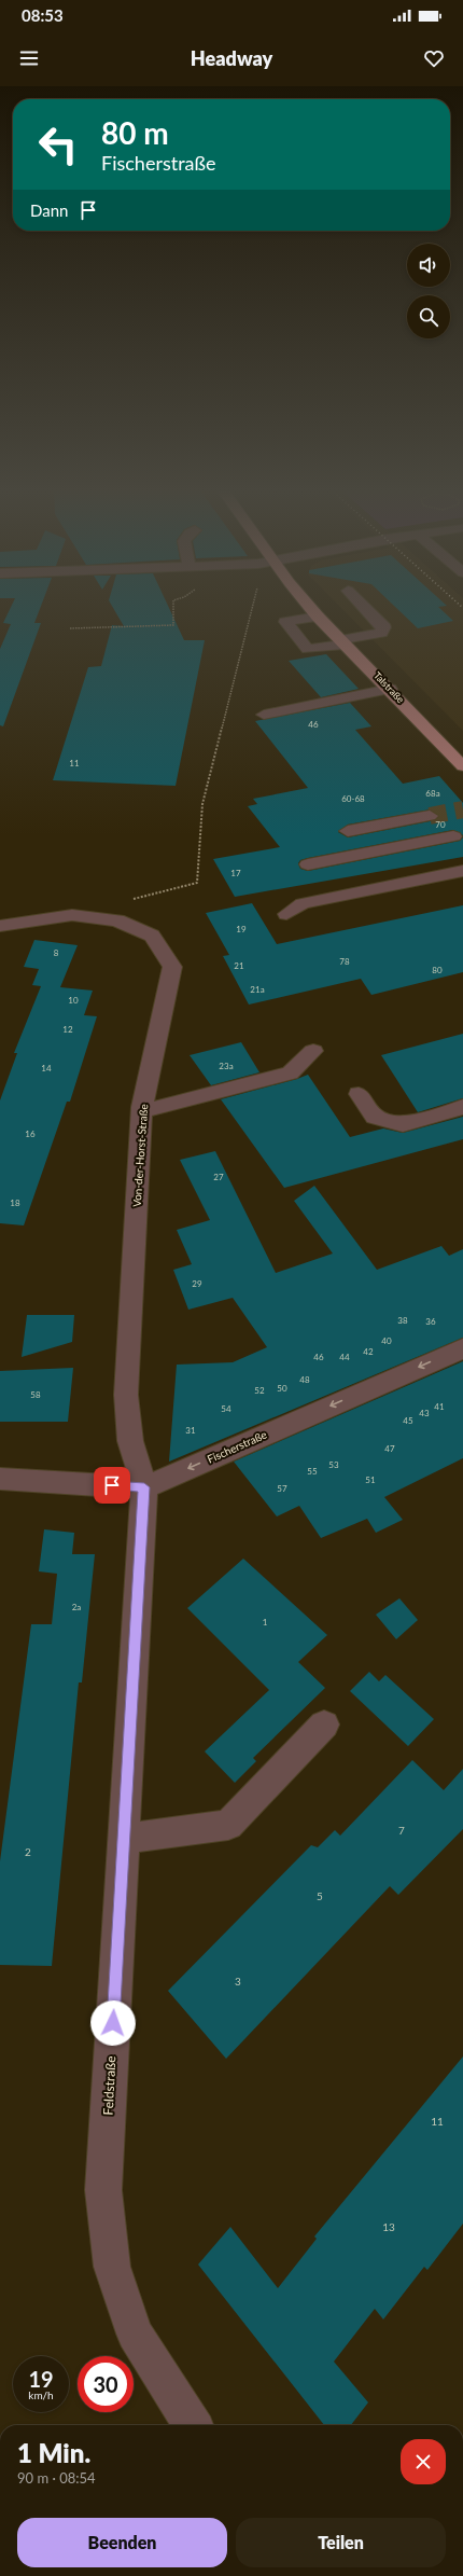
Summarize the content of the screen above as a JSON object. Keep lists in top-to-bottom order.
{
  "streets": {
    "main road": ["Talstraße"],
    "street": ["Von-der-Horst-Straße", "Fischerstraße", "Feldstraße"]
  },
  "crossings": [
    ["Von-der-Horst-Straße", "Fischerstraße"],
    ["Von-der-Horst-Straße", "Feldstraße"],
    ["Fischerstraße", "Feldstraße"]
  ],
  "one_way": ["Fischerstraße"],
  "house_numbers": [
    "46",
    "11",
    "68a",
    "60-68",
    "70",
    "17",
    "19",
    "8",
    "78",
    "21",
    "80",
    "21a",
    "10",
    "12",
    "23a",
    "14",
    "16",
    "27",
    "18",
    "29",
    "38",
    "36",
    "40",
    "42",
    "46",
    "44",
    "48",
    "50",
    "52",
    "58",
    "41",
    "54",
    "43",
    "45",
    "31",
    "47",
    "53",
    "55",
    "51",
    "57",
    "2a",
    "1",
    "7",
    "2",
    "5",
    "3",
    "11",
    "13"
  ],
  "page": {
    "status": "08:53",
    "header": "Headway",
    "turn": ["80 m", "Fischerstraße"],
    "then": "Dann",
    "speed": "19 km/h",
    "limit": "30",
    "heading": ["1 Min.", "90 m · 08:54"],
    "buttons": ["Beenden", "Teilen"]
  }
}
